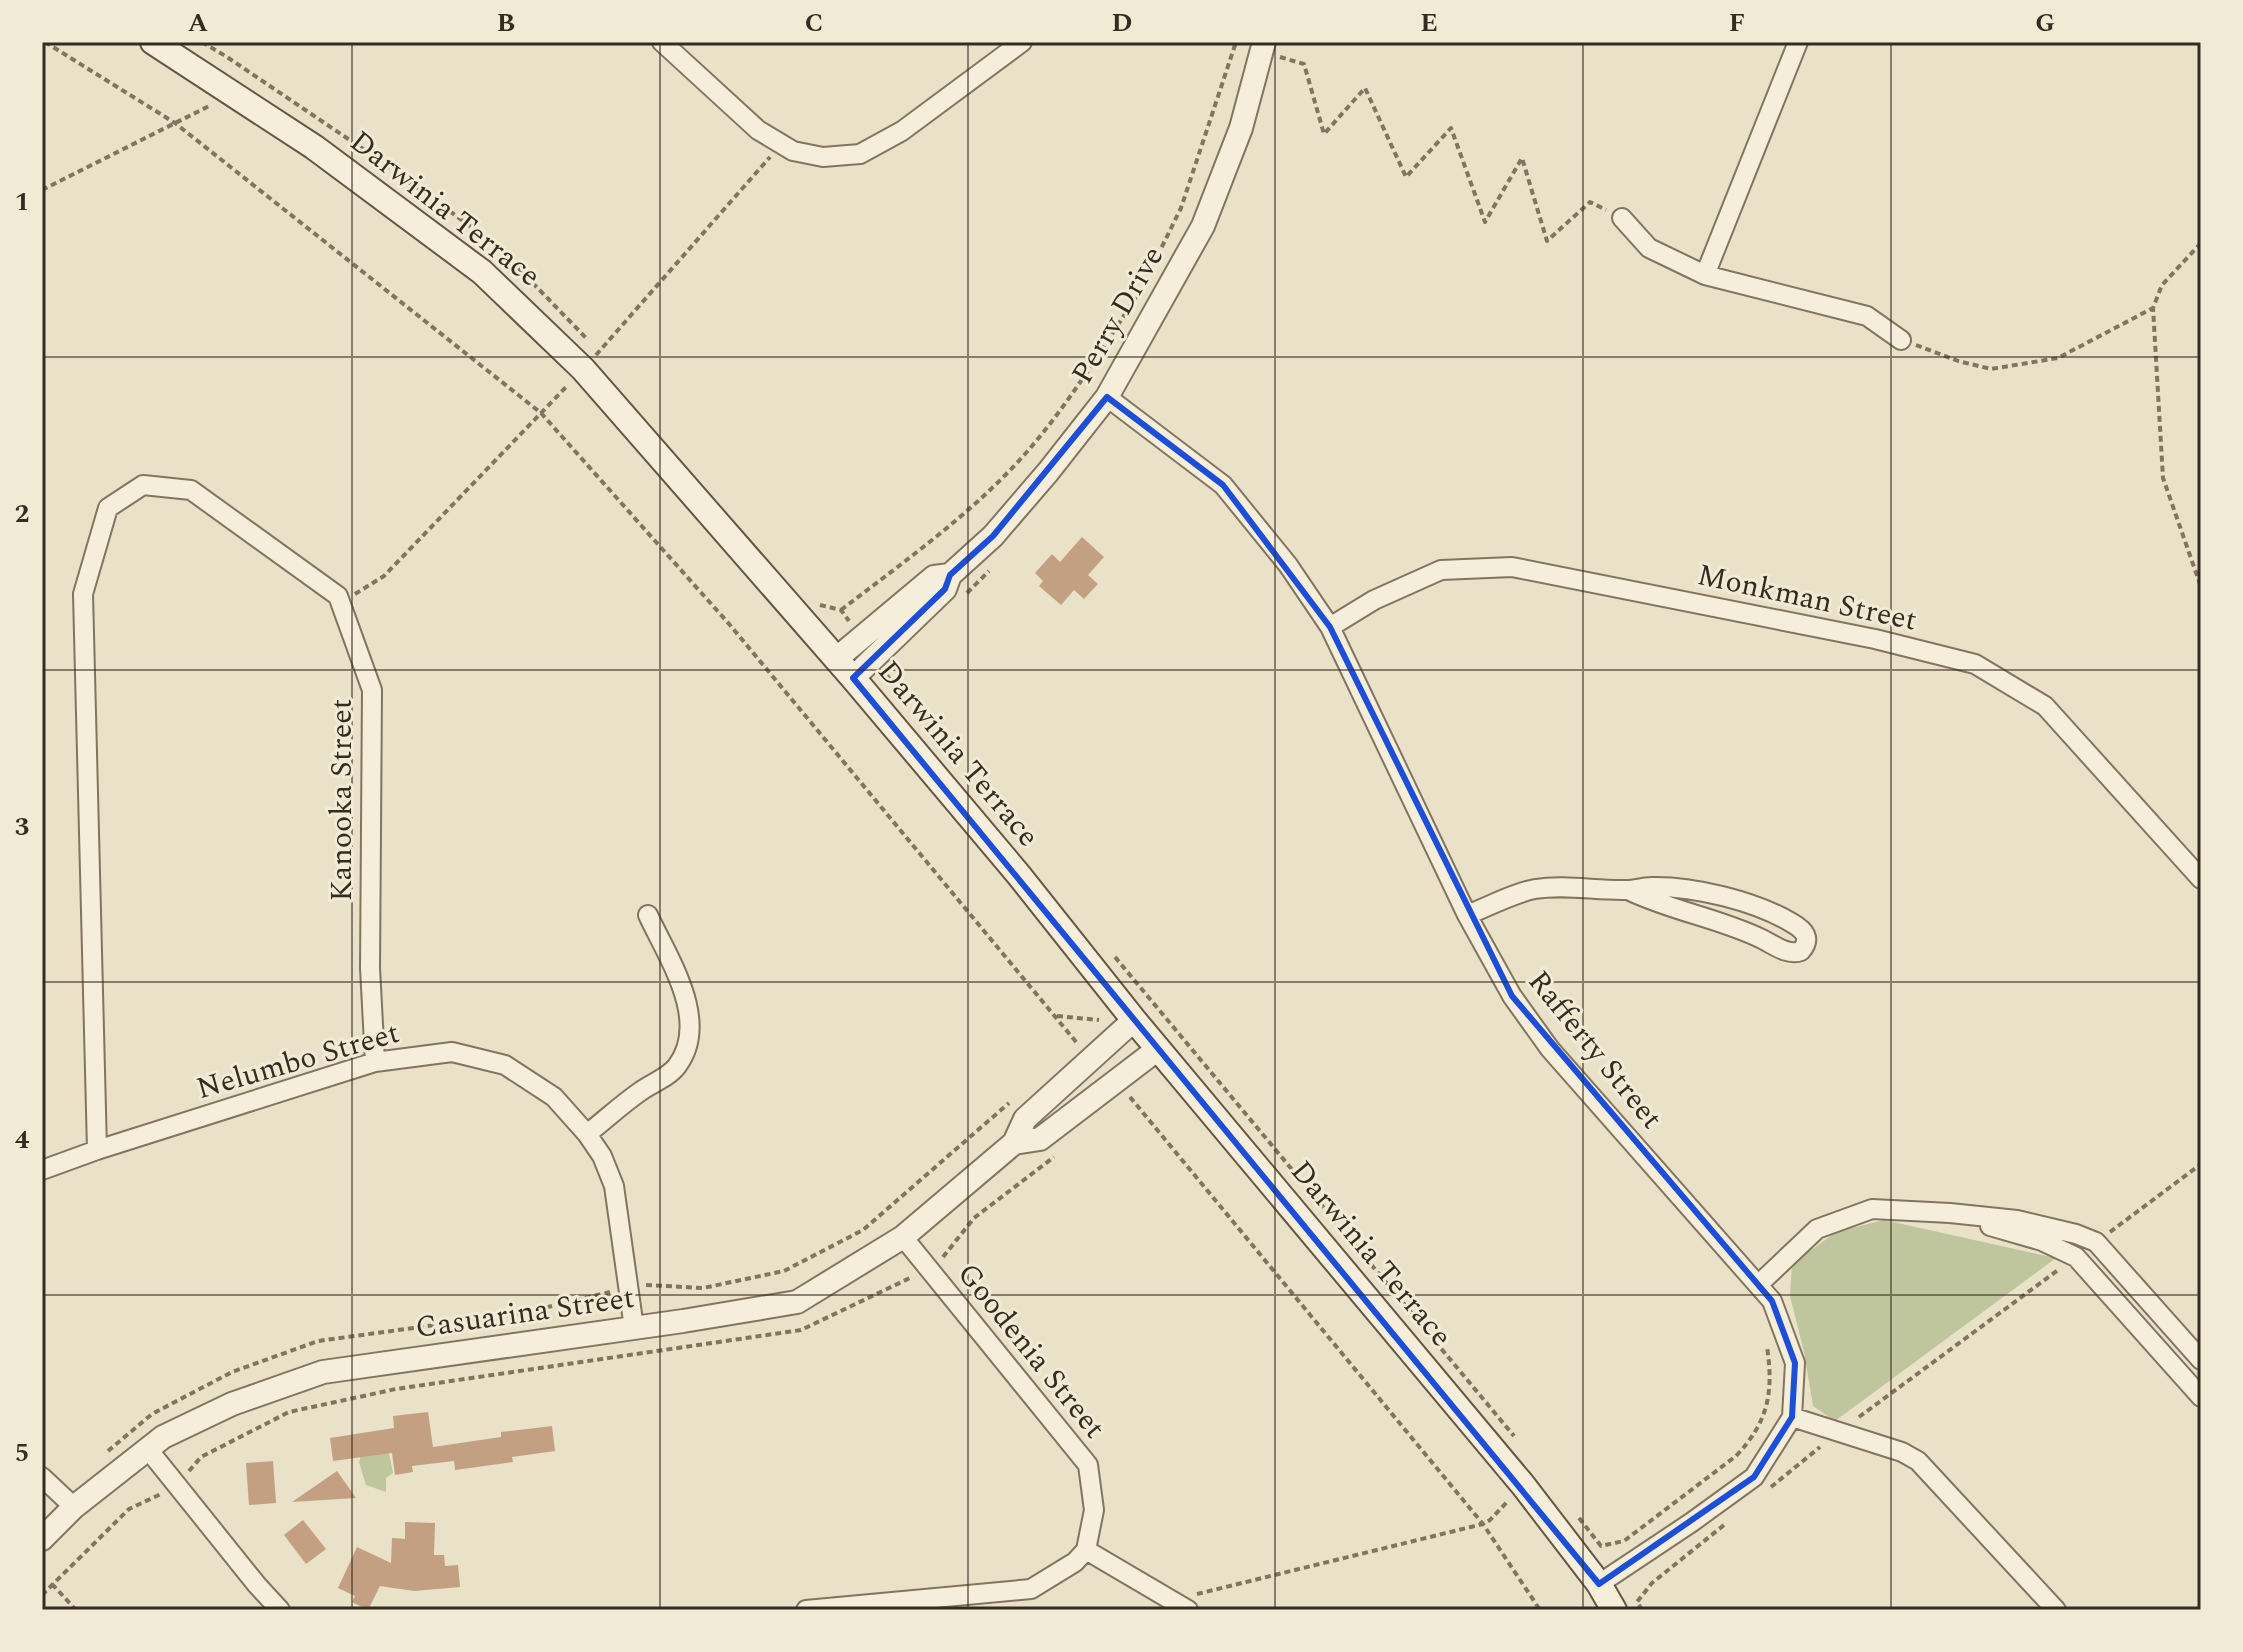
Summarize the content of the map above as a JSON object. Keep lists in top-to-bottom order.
{
  "streets": {
    "main road": ["Darwinia Terrace"],
    "street": [
      "Perry Drive",
      "Monkman Street",
      "Kanooka Street",
      "Rafferty Street",
      "Nelumbo Street",
      "Casuarina Street",
      "Goodenia Street"
    ]
  },
  "crossings": [
    ["Darwinia Terrace", "Perry Drive"],
    ["Darwinia Terrace", "Rafferty Street"],
    ["Darwinia Terrace", "Casuarina Street"],
    ["Perry Drive", "Rafferty Street"],
    ["Monkman Street", "Rafferty Street"],
    ["Kanooka Street", "Nelumbo Street"],
    ["Nelumbo Street", "Casuarina Street"],
    ["Casuarina Street", "Goodenia Street"]
  ],
  "grid": {
    "columns": [
      "A",
      "B",
      "C",
      "D",
      "E",
      "F",
      "G"
    ],
    "rows": [
      "1",
      "2",
      "3",
      "4",
      "5"
    ]
  }
}
